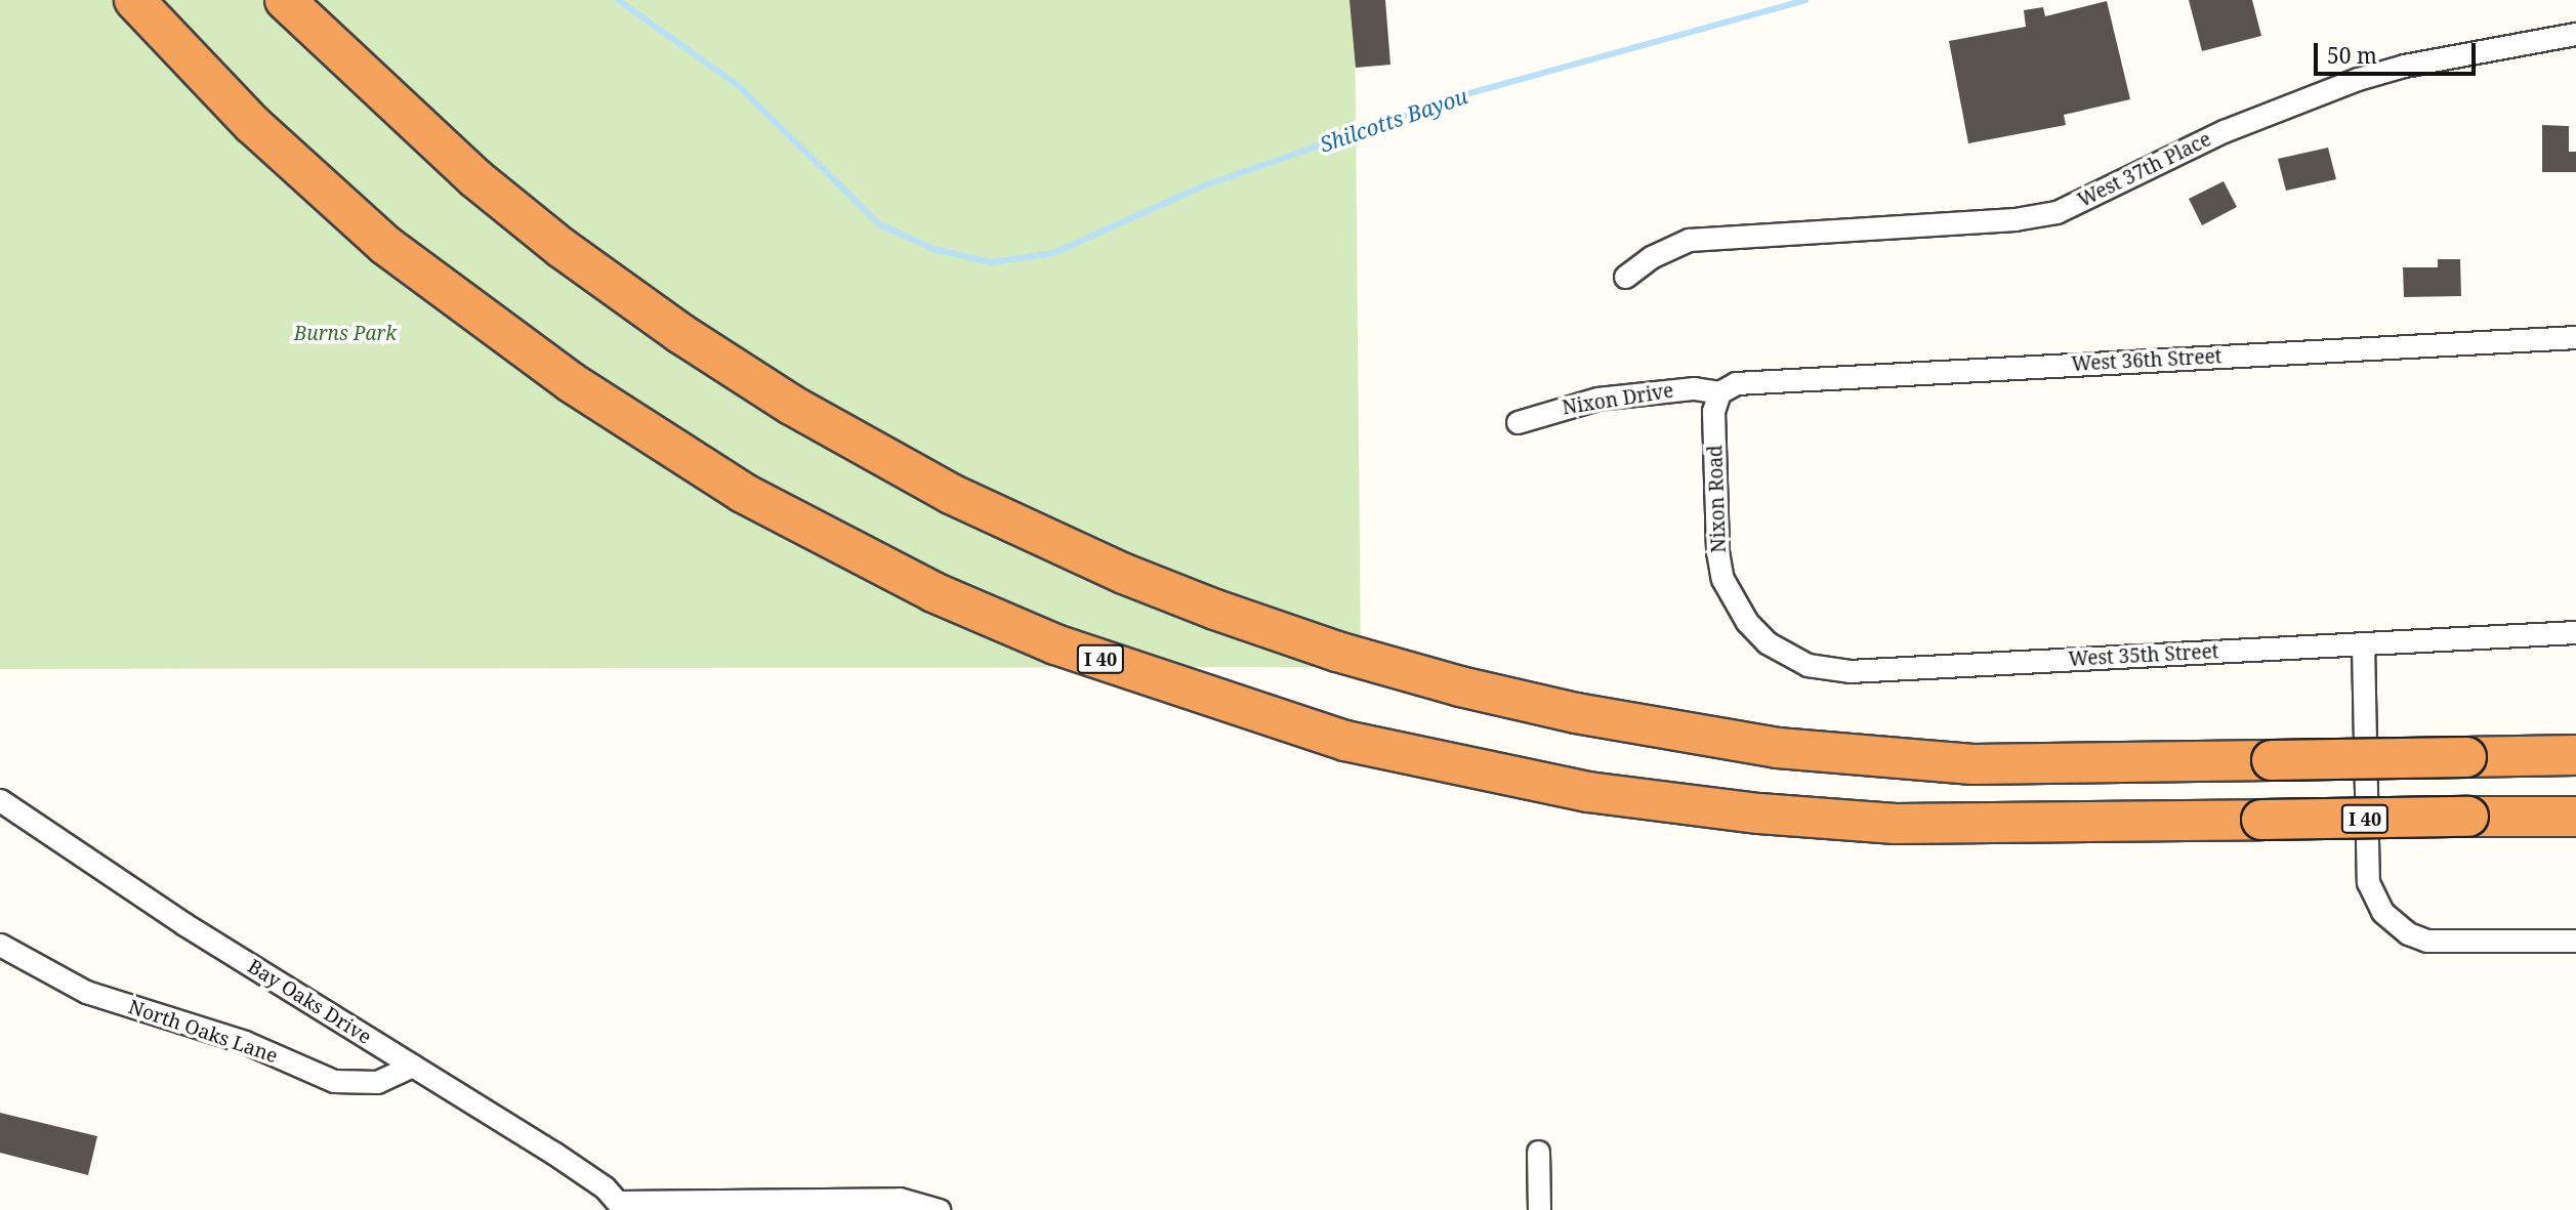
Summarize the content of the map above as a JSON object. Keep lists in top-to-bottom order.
{
  "streets": {
    "highway": ["I 40"],
    "street": [
      "West 37th Place",
      "West 36th Street",
      "Nixon Drive",
      "Nixon Road",
      "West 35th Street",
      "Bay Oaks Drive",
      "North Oaks Lane"
    ]
  },
  "crossings": [
    ["West 36th Street", "Nixon Drive"],
    ["West 36th Street", "Nixon Road"],
    ["Nixon Drive", "Nixon Road"],
    ["Nixon Road", "West 35th Street"],
    ["Bay Oaks Drive", "North Oaks Lane"]
  ],
  "water": ["Shilcotts Bayou"],
  "parks": ["Burns Park"],
  "scale_bar": "50 m"
}
